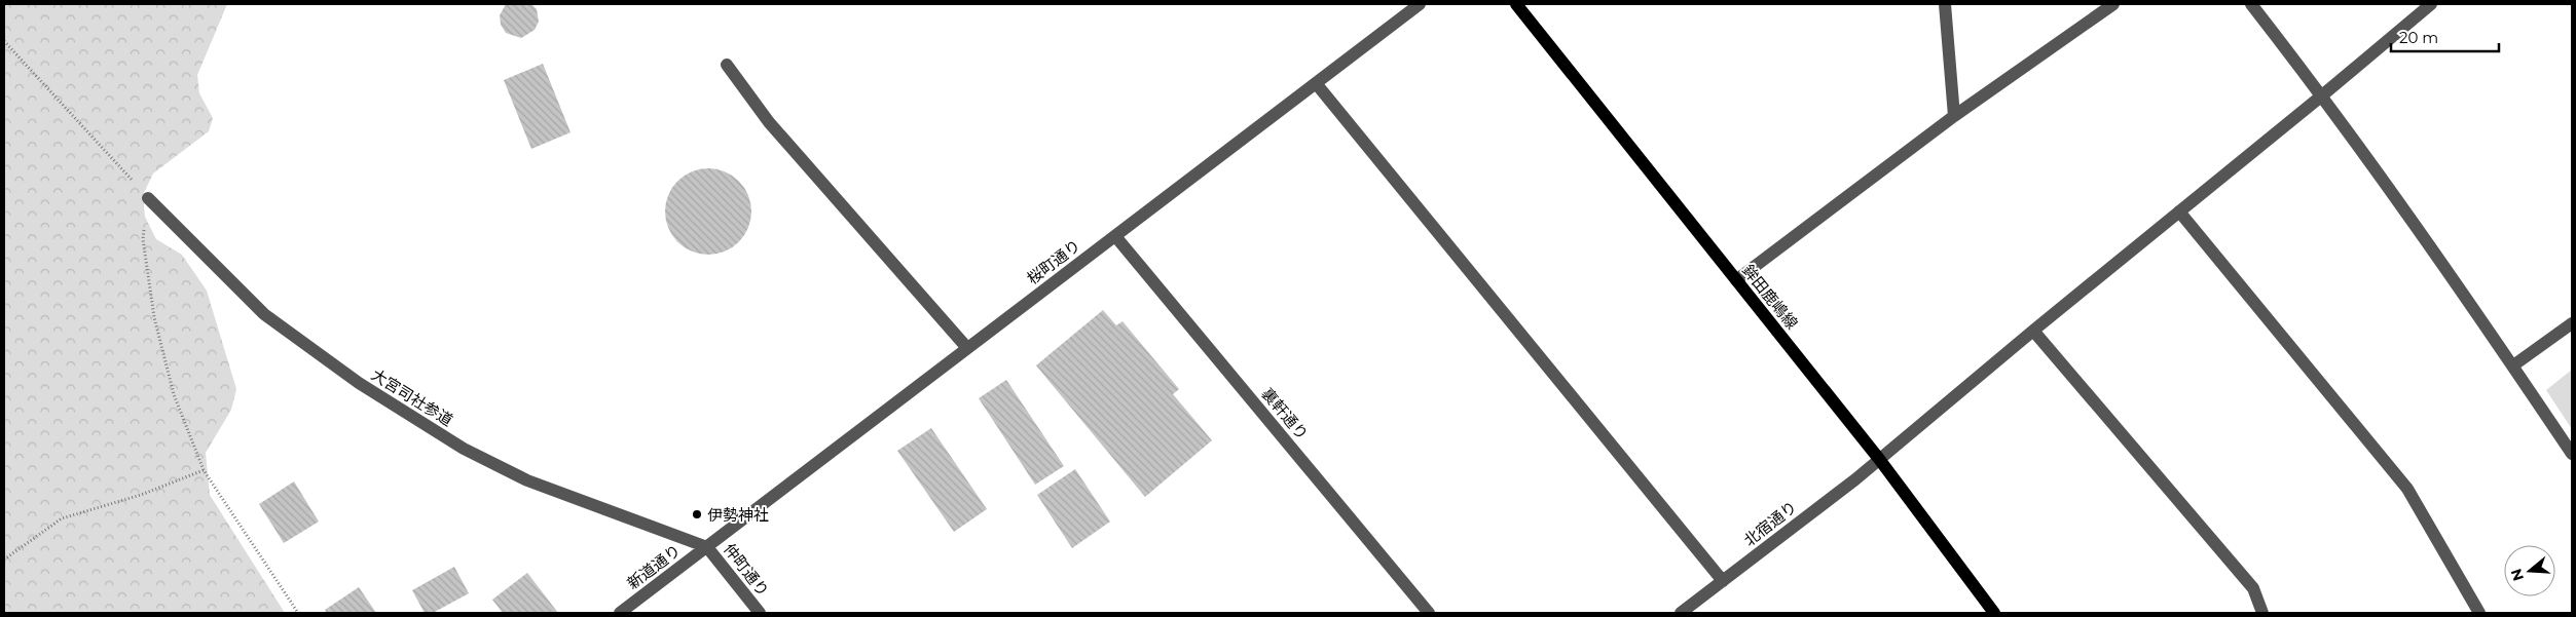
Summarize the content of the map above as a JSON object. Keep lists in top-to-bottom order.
{
  "streets": {
    "main road": ["鉾田鹿嶋線"],
    "street": [
      "桜町通り",
      "大宮司社参道",
      "裏軒通り",
      "北宿通り",
      "新道通り",
      "仲町通り"
    ]
  },
  "crossings": [
    ["桜町通り", "大宮司社参道"],
    ["桜町通り", "裏軒通り"],
    ["桜町通り", "新道通り"],
    ["桜町通り", "仲町通り"],
    ["鉾田鹿嶋線", "北宿通り"],
    ["大宮司社参道", "新道通り"],
    ["大宮司社参道", "仲町通り"],
    ["新道通り", "仲町通り"]
  ],
  "places": ["伊勢神社"],
  "scale_bar": "20 m",
  "north": "left"
}
